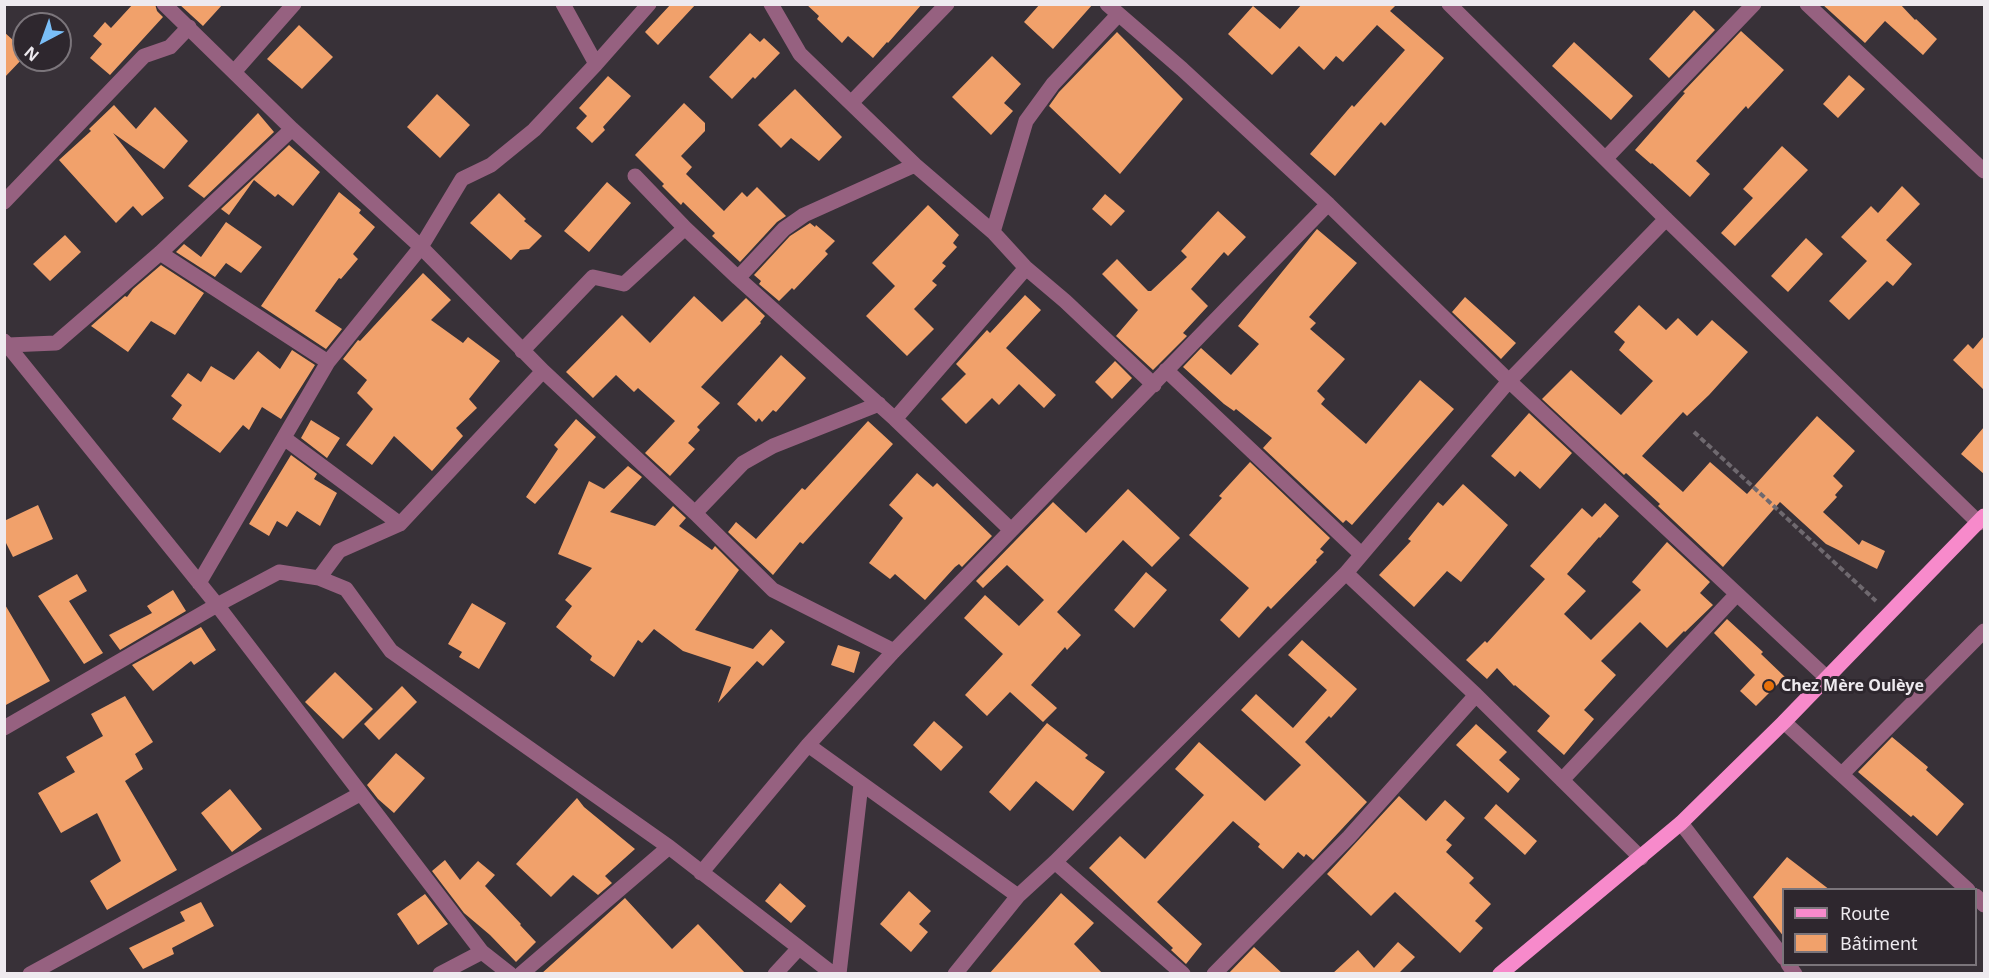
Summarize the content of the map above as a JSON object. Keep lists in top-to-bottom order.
{
  "places": ["Chez Mère Oulèye"],
  "legend": ["Route", "Bâtiment"],
  "north": "bottom left"
}
